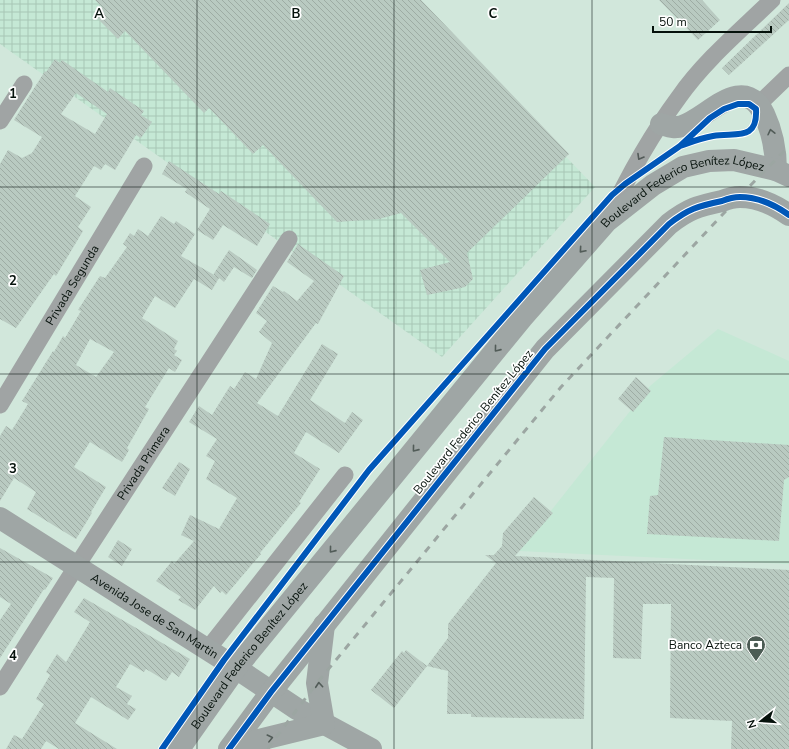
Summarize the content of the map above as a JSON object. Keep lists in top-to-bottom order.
{
  "streets": {
    "main road": ["Boulevard Federico Benítez López", "Avenida Jose de San Martin"],
    "street": ["Privada Segunda", "Privada Primera"]
  },
  "crossings": [
    ["Boulevard Federico Benítez López", "Avenida Jose de San Martin"],
    ["Privada Primera", "Avenida Jose de San Martin"]
  ],
  "places": {
    "bank": ["Banco Azteca"]
  },
  "scale_bar": "50 m",
  "north": "left",
  "grid": {
    "columns": ["A", "B", "C"],
    "rows": [
      "1",
      "2",
      "3",
      "4"
    ]
  }
}
